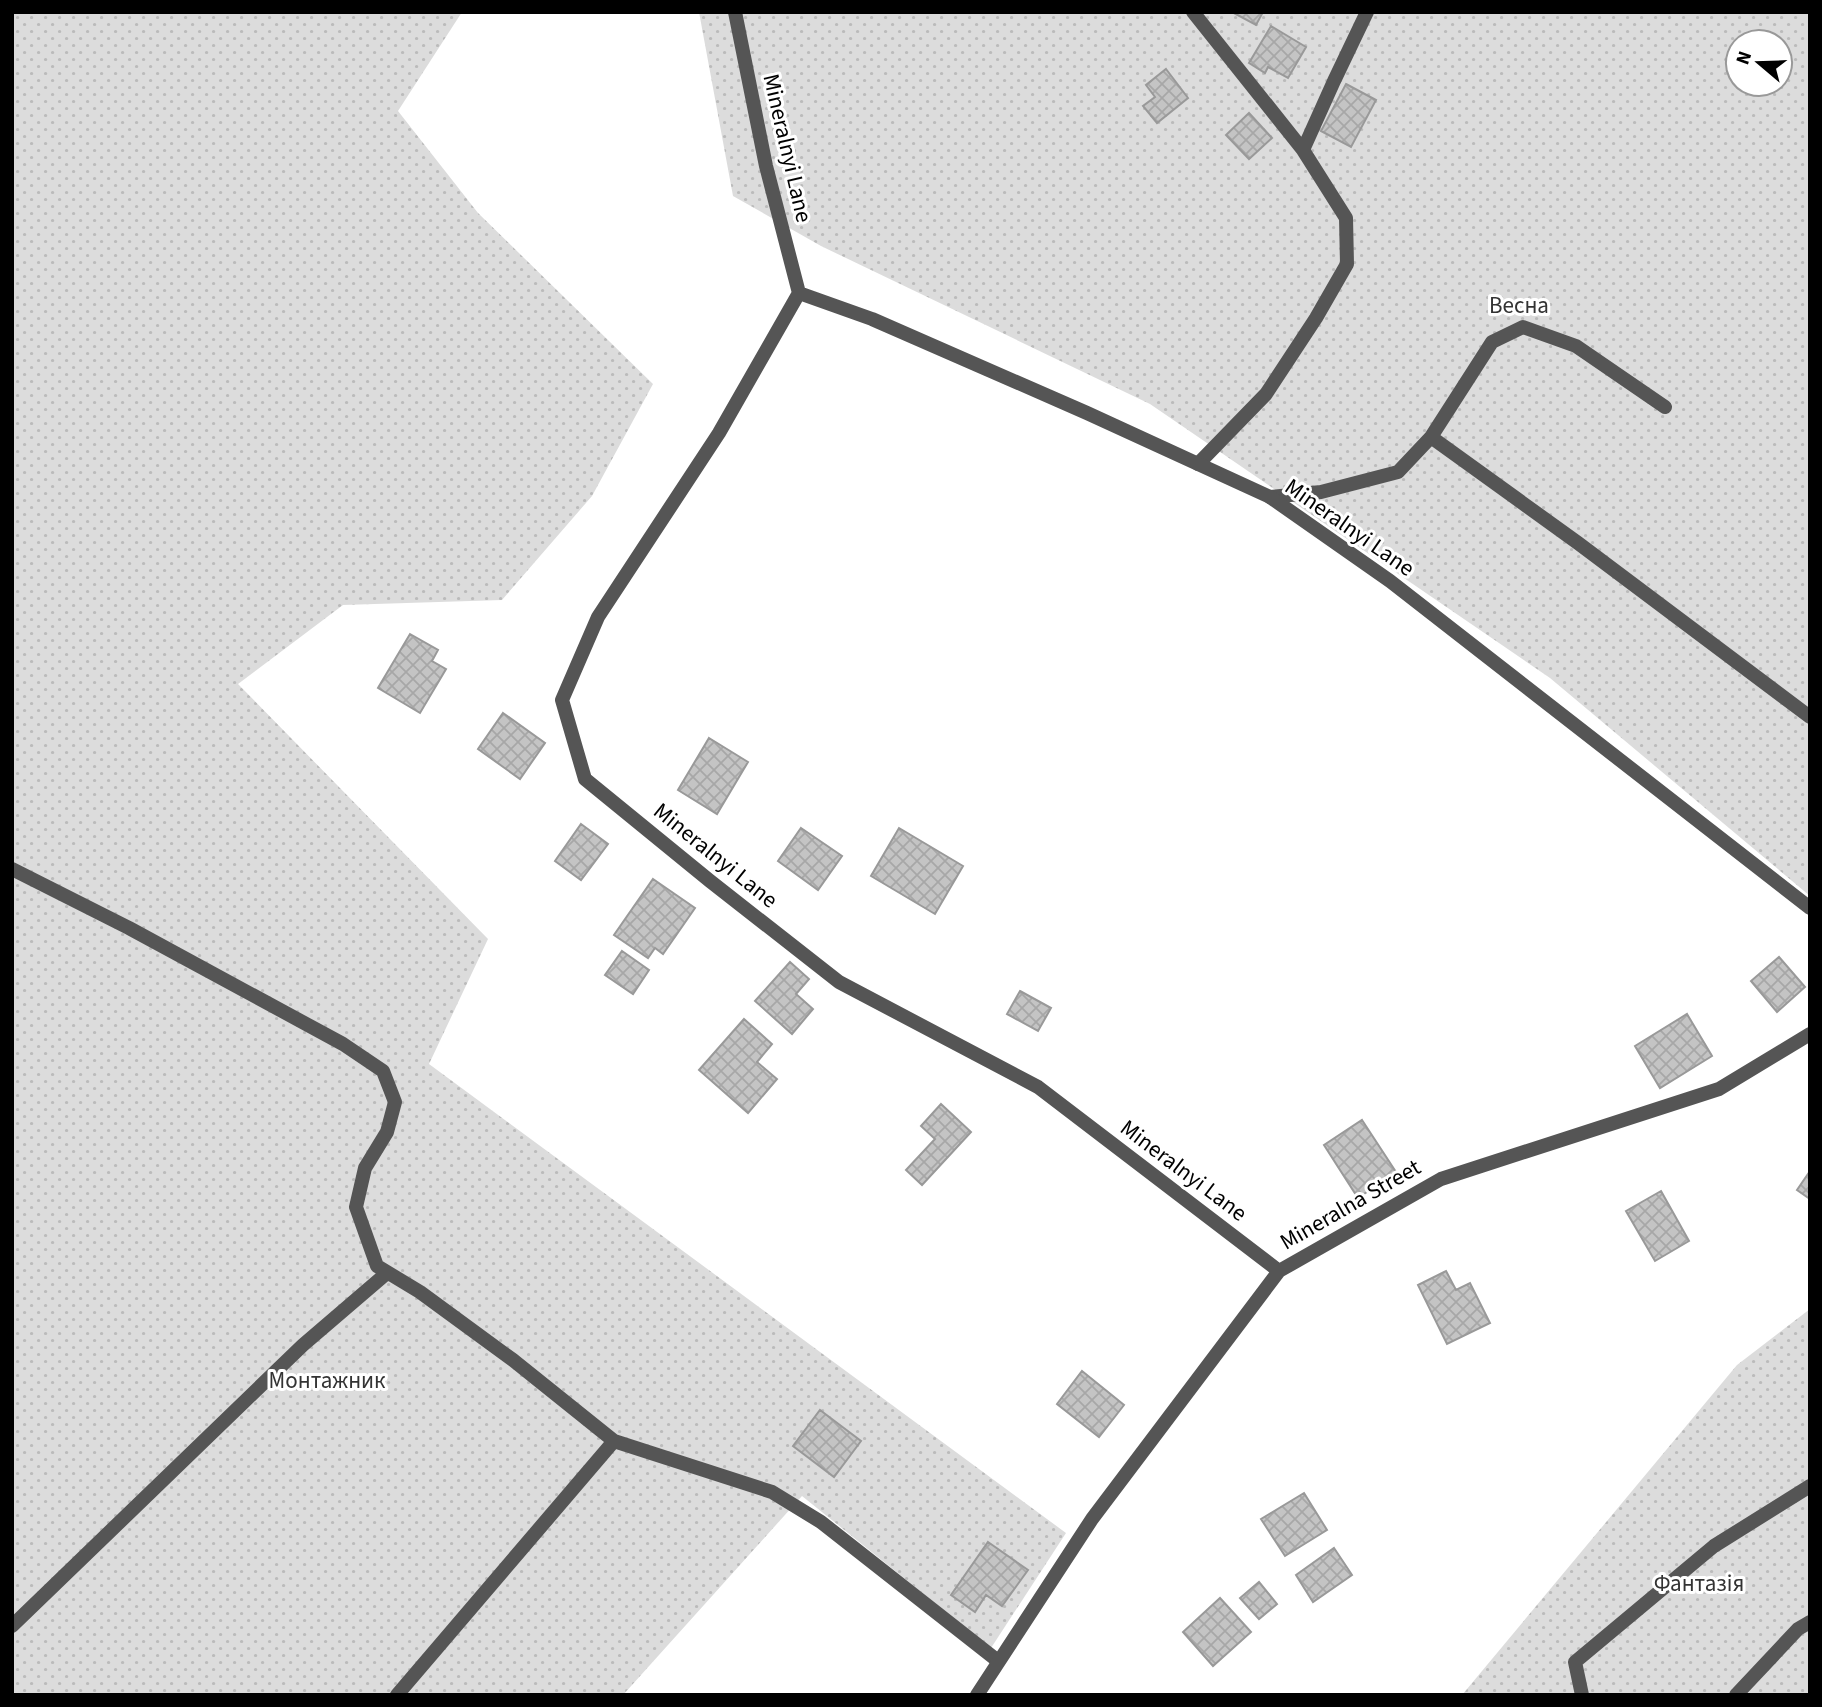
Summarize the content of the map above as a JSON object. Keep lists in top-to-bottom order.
{
  "streets": {
    "street": ["Mineralnyi Lane", "Mineralna Street"]
  },
  "crossings": [
    ["Mineralnyi Lane", "Mineralna Street"]
  ],
  "parks": ["Весна", "Монтажник", "Фантазія"],
  "north": "left"
}
